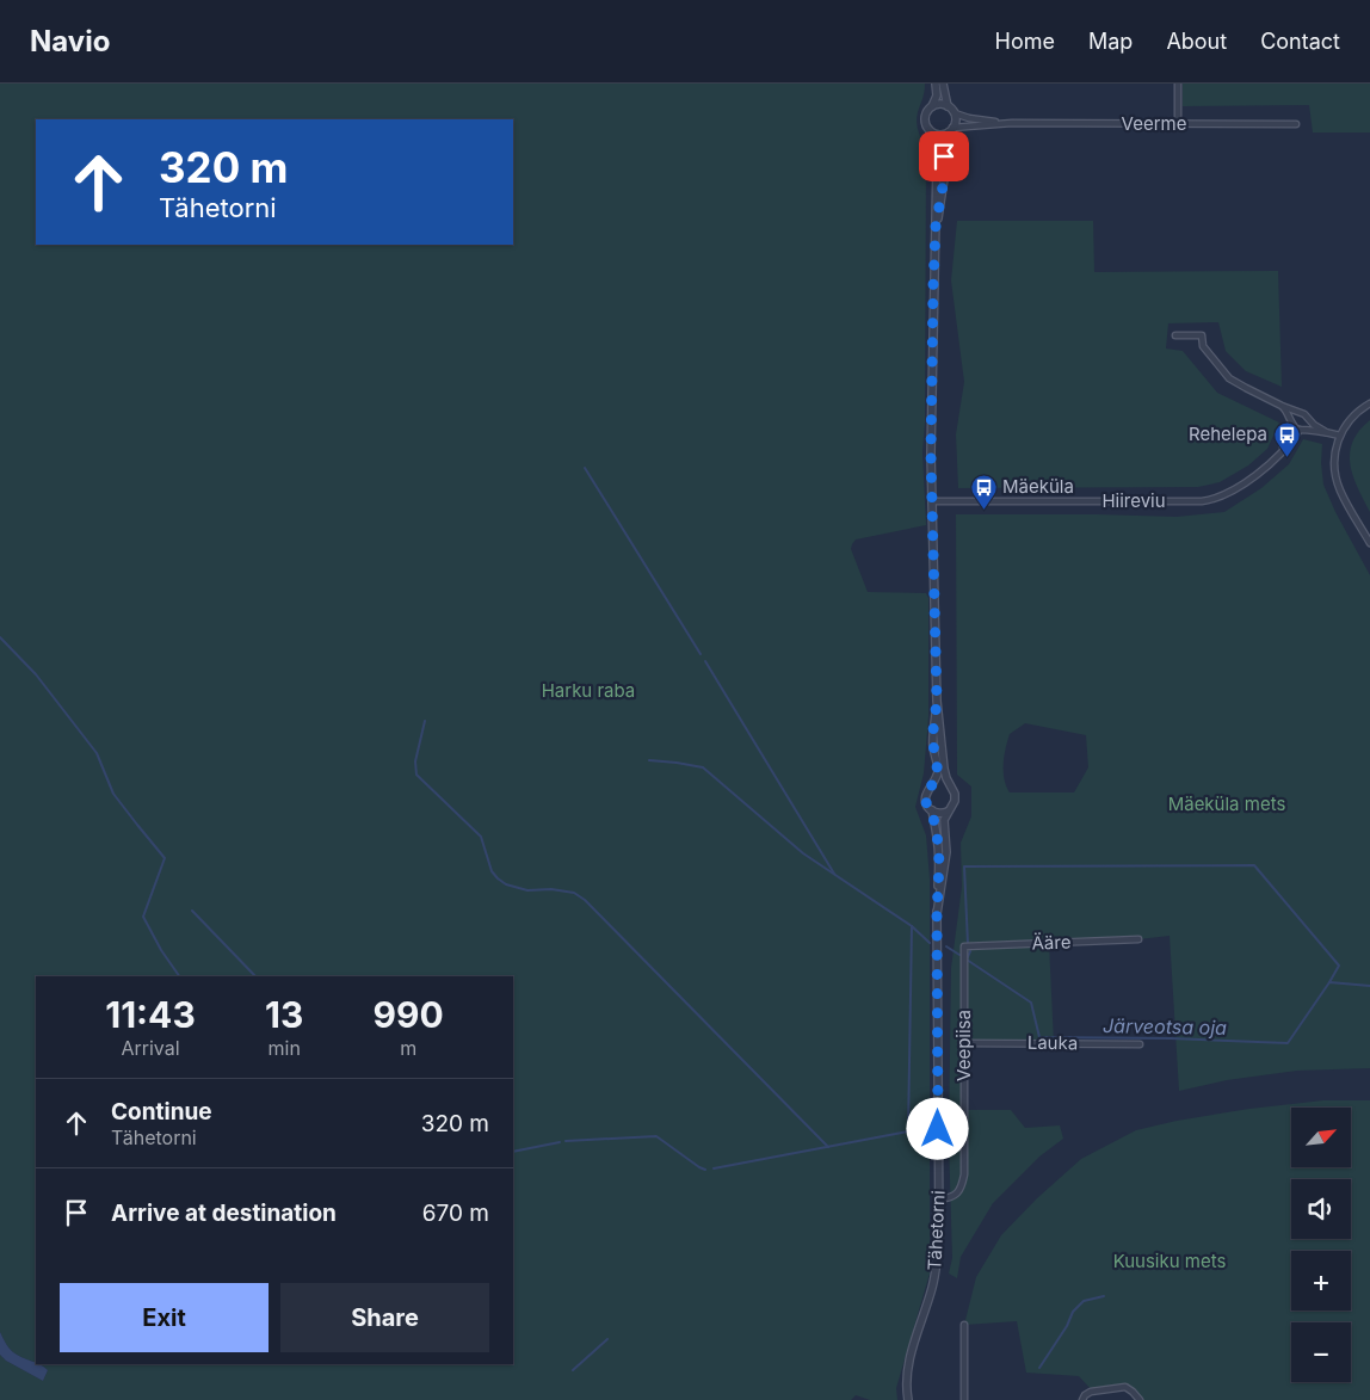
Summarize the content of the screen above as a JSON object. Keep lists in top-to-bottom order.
{
  "streets": {
    "street": [
      "Veerme",
      "Hiireviu",
      "Ääre",
      "Lauka",
      "Veepiisa",
      "Tähetorni"
    ]
  },
  "crossings": [
    ["Ääre", "Veepiisa"],
    ["Lauka", "Veepiisa"],
    ["Veepiisa", "Tähetorni"]
  ],
  "water": ["Järveotsa oja"],
  "parks": ["Harku raba", "Mäeküla mets", "Kuusiku mets"],
  "places": {
    "bus stop": ["Rehelepa", "Mäeküla"]
  },
  "north": "top right",
  "page": {
    "header": "Navio",
    "nav": [
      "Home",
      "Map",
      "About",
      "Contact"
    ],
    "turn": ["320 m", "Tähetorni"],
    "eta": [
      "11:43",
      "Arrival",
      "13",
      "min",
      "990",
      "m"
    ],
    "list": [
      {
        "name": "Continue",
        "note": "Tähetorni",
        "value": "320 m"
      },
      {
        "name": "Arrive at destination",
        "value": "670 m"
      }
    ],
    "map_buttons": ["+", "−"],
    "buttons": ["Exit", "Share"]
  }
}
